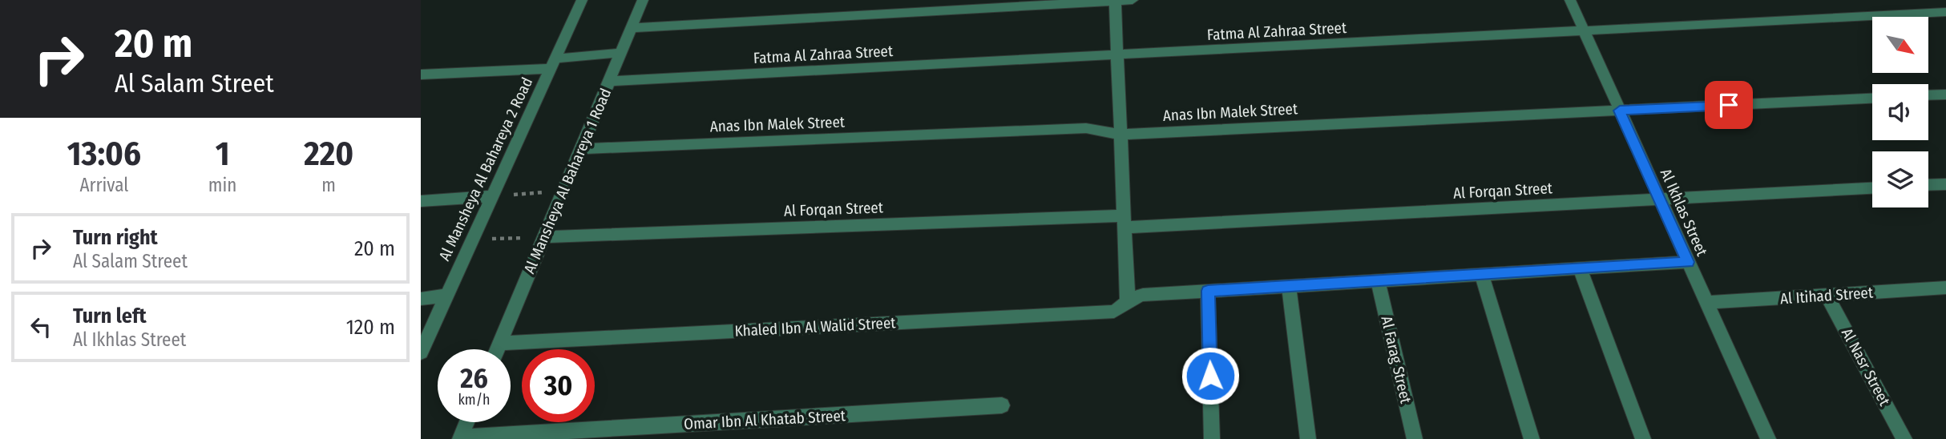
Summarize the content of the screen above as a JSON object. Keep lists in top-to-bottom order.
{
  "streets": {
    "street": [
      "Fatma Al Zahraa Street",
      "Anas Ibn Malek Street",
      "Al Mansheya Al Bahareya 2 Road",
      "Al Mansheya Al Bahareya 1 Road",
      "Al Forqan Street",
      "Al Ikhlas Street",
      "Al Itihad Street",
      "Khaled Ibn Al Walid Street",
      "Al Farag Street",
      "Al Nasr Street",
      "Omar Ibn Al Khatab Street"
    ]
  },
  "crossings": [
    ["Fatma Al Zahraa Street", "Al Mansheya Al Bahareya 1 Road"],
    ["Fatma Al Zahraa Street", "Al Ikhlas Street"],
    ["Anas Ibn Malek Street", "Al Mansheya Al Bahareya 1 Road"],
    ["Anas Ibn Malek Street", "Al Ikhlas Street"],
    ["Al Mansheya Al Bahareya 1 Road", "Al Forqan Street"],
    ["Al Mansheya Al Bahareya 1 Road", "Khaled Ibn Al Walid Street"],
    ["Al Forqan Street", "Al Ikhlas Street"],
    ["Al Ikhlas Street", "Al Itihad Street"],
    ["Al Ikhlas Street", "Khaled Ibn Al Walid Street"],
    ["Al Itihad Street", "Al Nasr Street"],
    ["Khaled Ibn Al Walid Street", "Al Farag Street"]
  ],
  "north": "bottom right",
  "page": {
    "turn": ["20 m", "Al Salam Street"],
    "eta": [
      "13:06",
      "Arrival",
      "1",
      "min",
      "220",
      "m"
    ],
    "list": [
      {
        "name": "Turn right",
        "note": "Al Salam Street",
        "value": "20 m"
      },
      {
        "name": "Turn left",
        "note": "Al Ikhlas Street",
        "value": "120 m"
      }
    ],
    "speed": "26 km/h",
    "limit": "30"
  }
}
